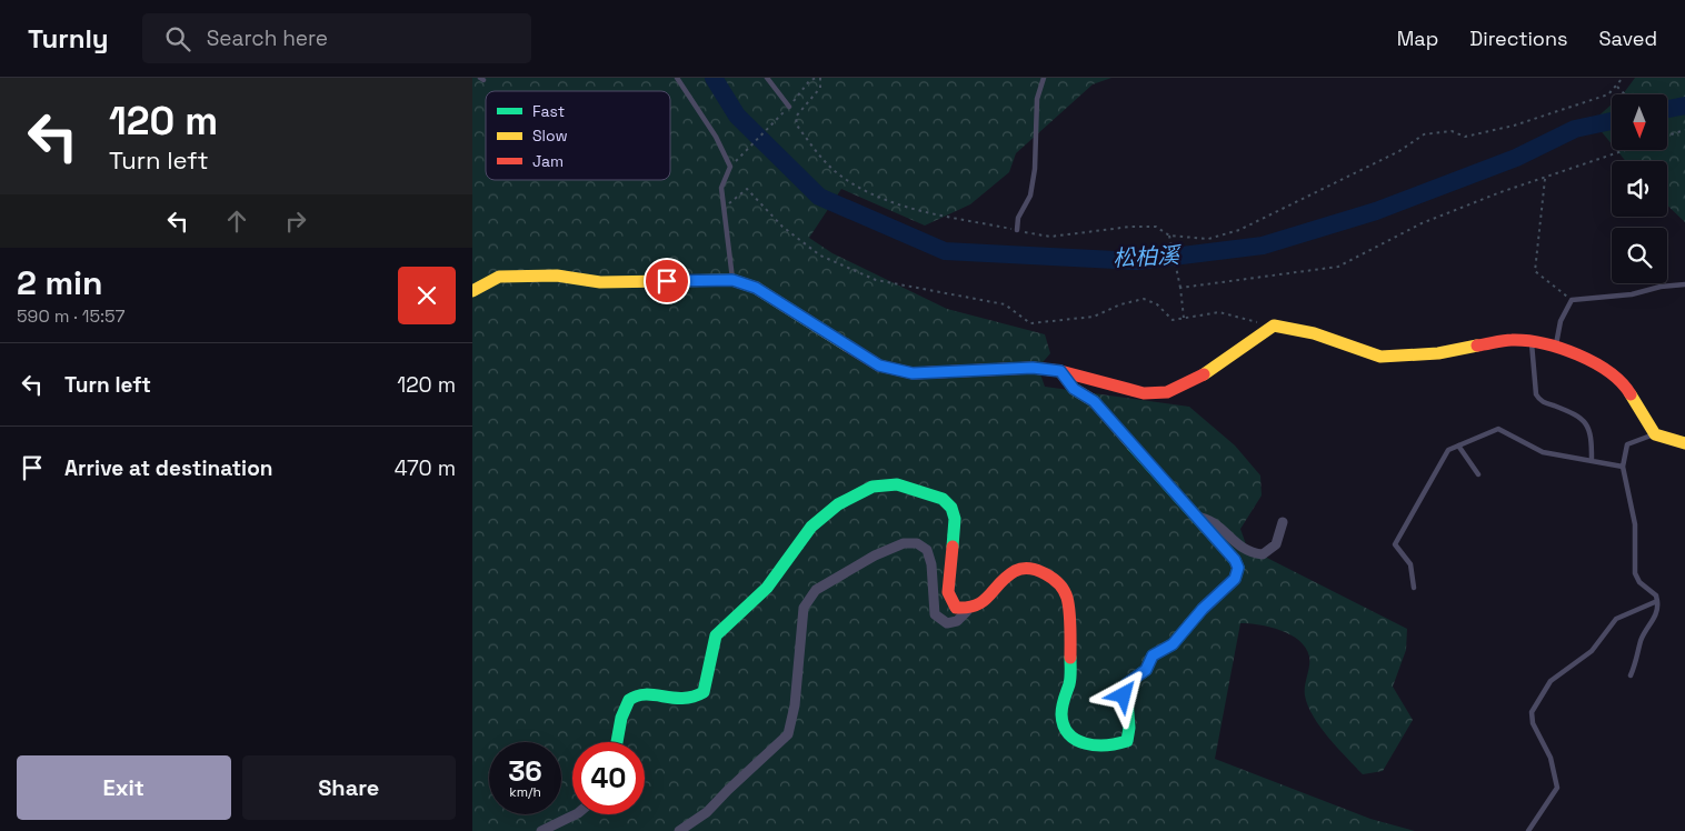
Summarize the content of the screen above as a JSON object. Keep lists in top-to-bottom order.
{
  "water": ["松柏溪"],
  "legend": ["Fast", "Slow", "Jam"],
  "north": "bottom",
  "page": {
    "header": "Turnly",
    "search": "Search here",
    "nav": ["Map", "Directions", "Saved"],
    "turn": ["120 m", "Turn left"],
    "heading": ["2 min", "590 m · 15:57"],
    "list": [
      {
        "name": "Turn left",
        "value": "120 m"
      },
      {
        "name": "Arrive at destination",
        "value": "470 m"
      }
    ],
    "speed": "36 km/h",
    "limit": "40",
    "buttons": ["Exit", "Share"]
  }
}
